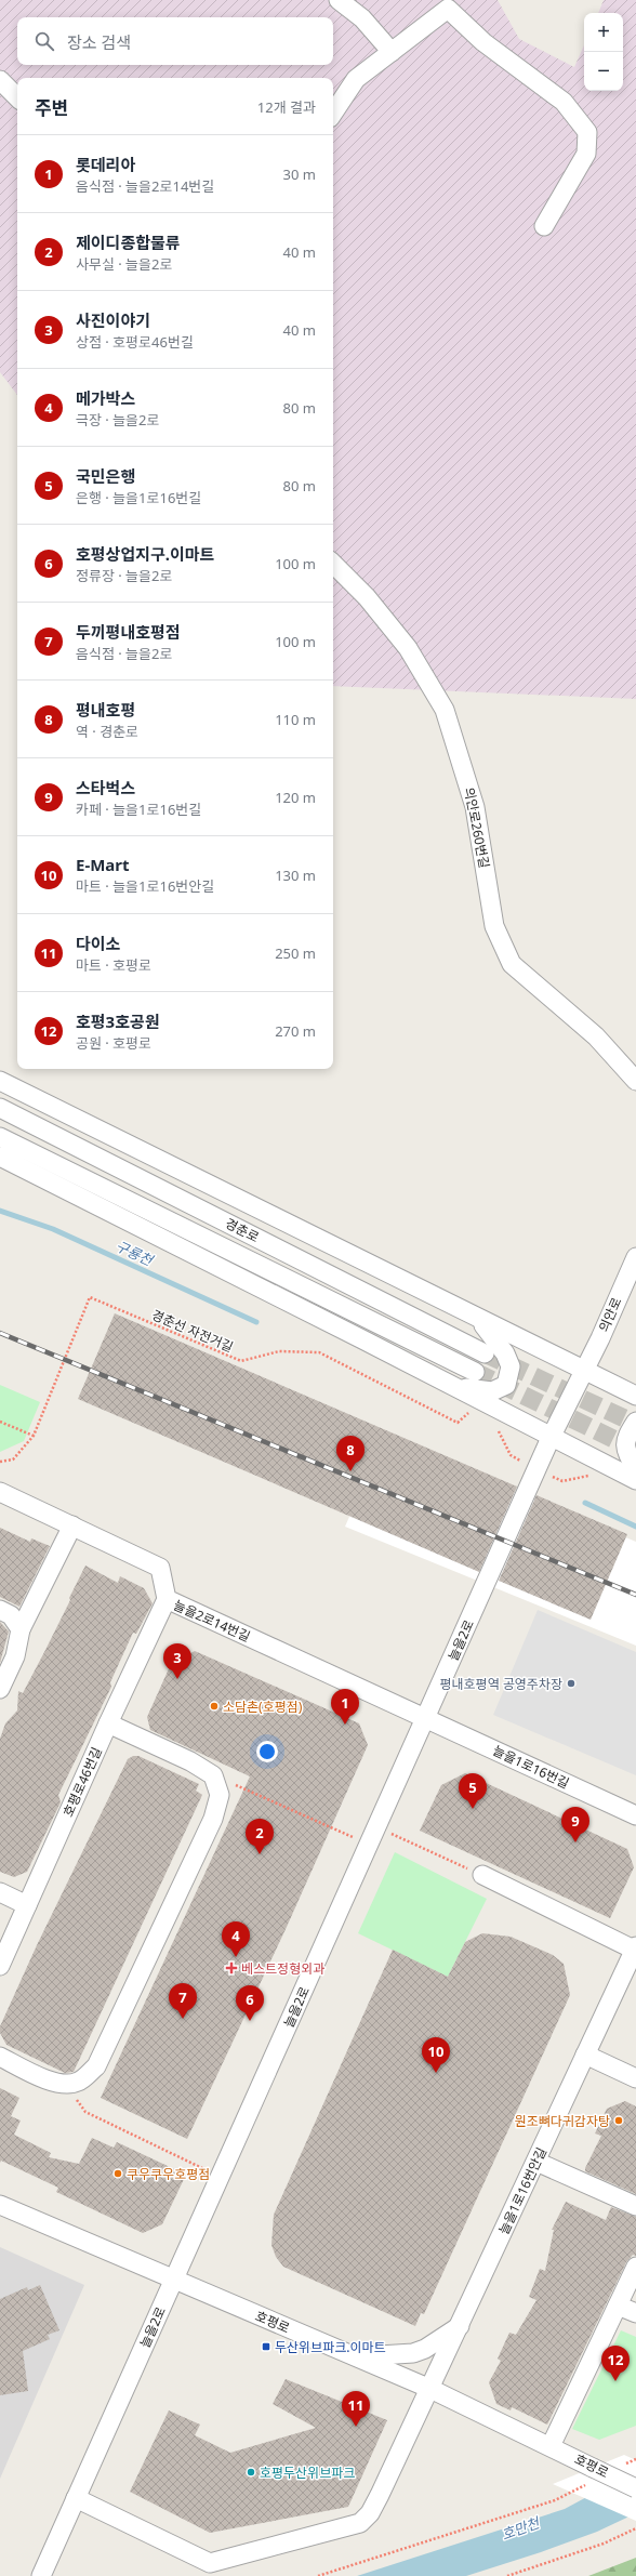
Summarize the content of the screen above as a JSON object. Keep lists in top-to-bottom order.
{
  "streets": {
    "street": [
      "의안로260번길",
      "경춘로",
      "의안로",
      "늘을2로14번길",
      "늘을2로",
      "늘을1로16번길",
      "호평로46번길",
      "늘을1로16번안길",
      "호평로"
    ],
    "path": ["경춘선 자전거길"]
  },
  "crossings": [
    ["의안로", "늘을2로"],
    ["늘을2로14번길", "늘을2로"],
    ["늘을2로14번길", "늘을1로16번길"],
    ["늘을2로14번길", "호평로46번길"],
    ["늘을2로", "늘을1로16번길"],
    ["늘을2로", "늘을1로16번안길"],
    ["늘을2로", "호평로"],
    ["늘을1로16번안길", "호평로"]
  ],
  "water": ["구룡천", "호만천"],
  "places": {
    "other": [
      "평내호평역 공영주차장",
      "소담촌(호평점)",
      "원조뼈다귀감자탕",
      "쿠우쿠우호평점",
      "호평두산위브파크"
    ],
    "health": ["베스트정형외과"],
    "transit": ["두산위브파크.이마트"]
  },
  "page": {
    "map_buttons": ["+", "−"],
    "search": "장소 검색",
    "heading": ["주변", "12개 결과"],
    "list": [
      {
        "mark": "1",
        "name": "롯데리아",
        "note": "음식점 · 늘을2로14번길",
        "value": "30 m"
      },
      {
        "mark": "2",
        "name": "제이디종합물류",
        "note": "사무실 · 늘을2로",
        "value": "40 m"
      },
      {
        "mark": "3",
        "name": "사진이야기",
        "note": "상점 · 호평로46번길",
        "value": "40 m"
      },
      {
        "mark": "4",
        "name": "메가박스",
        "note": "극장 · 늘을2로",
        "value": "80 m"
      },
      {
        "mark": "5",
        "name": "국민은행",
        "note": "은행 · 늘을1로16번길",
        "value": "80 m"
      },
      {
        "mark": "6",
        "name": "호평상업지구.이마트",
        "note": "정류장 · 늘을2로",
        "value": "100 m"
      },
      {
        "mark": "7",
        "name": "두끼평내호평점",
        "note": "음식점 · 늘을2로",
        "value": "100 m"
      },
      {
        "mark": "8",
        "name": "평내호평",
        "note": "역 · 경춘로",
        "value": "110 m"
      },
      {
        "mark": "9",
        "name": "스타벅스",
        "note": "카페 · 늘을1로16번길",
        "value": "120 m"
      },
      {
        "mark": "10",
        "name": "E-Mart",
        "note": "마트 · 늘을1로16번안길",
        "value": "130 m"
      },
      {
        "mark": "11",
        "name": "다이소",
        "note": "마트 · 호평로",
        "value": "250 m"
      },
      {
        "mark": "12",
        "name": "호평3호공원",
        "note": "공원 · 호평로",
        "value": "270 m"
      }
    ],
    "pins": [
      "8",
      "3",
      "1",
      "5",
      "9",
      "2",
      "4",
      "7",
      "6",
      "10",
      "12",
      "11"
    ]
  }
}
